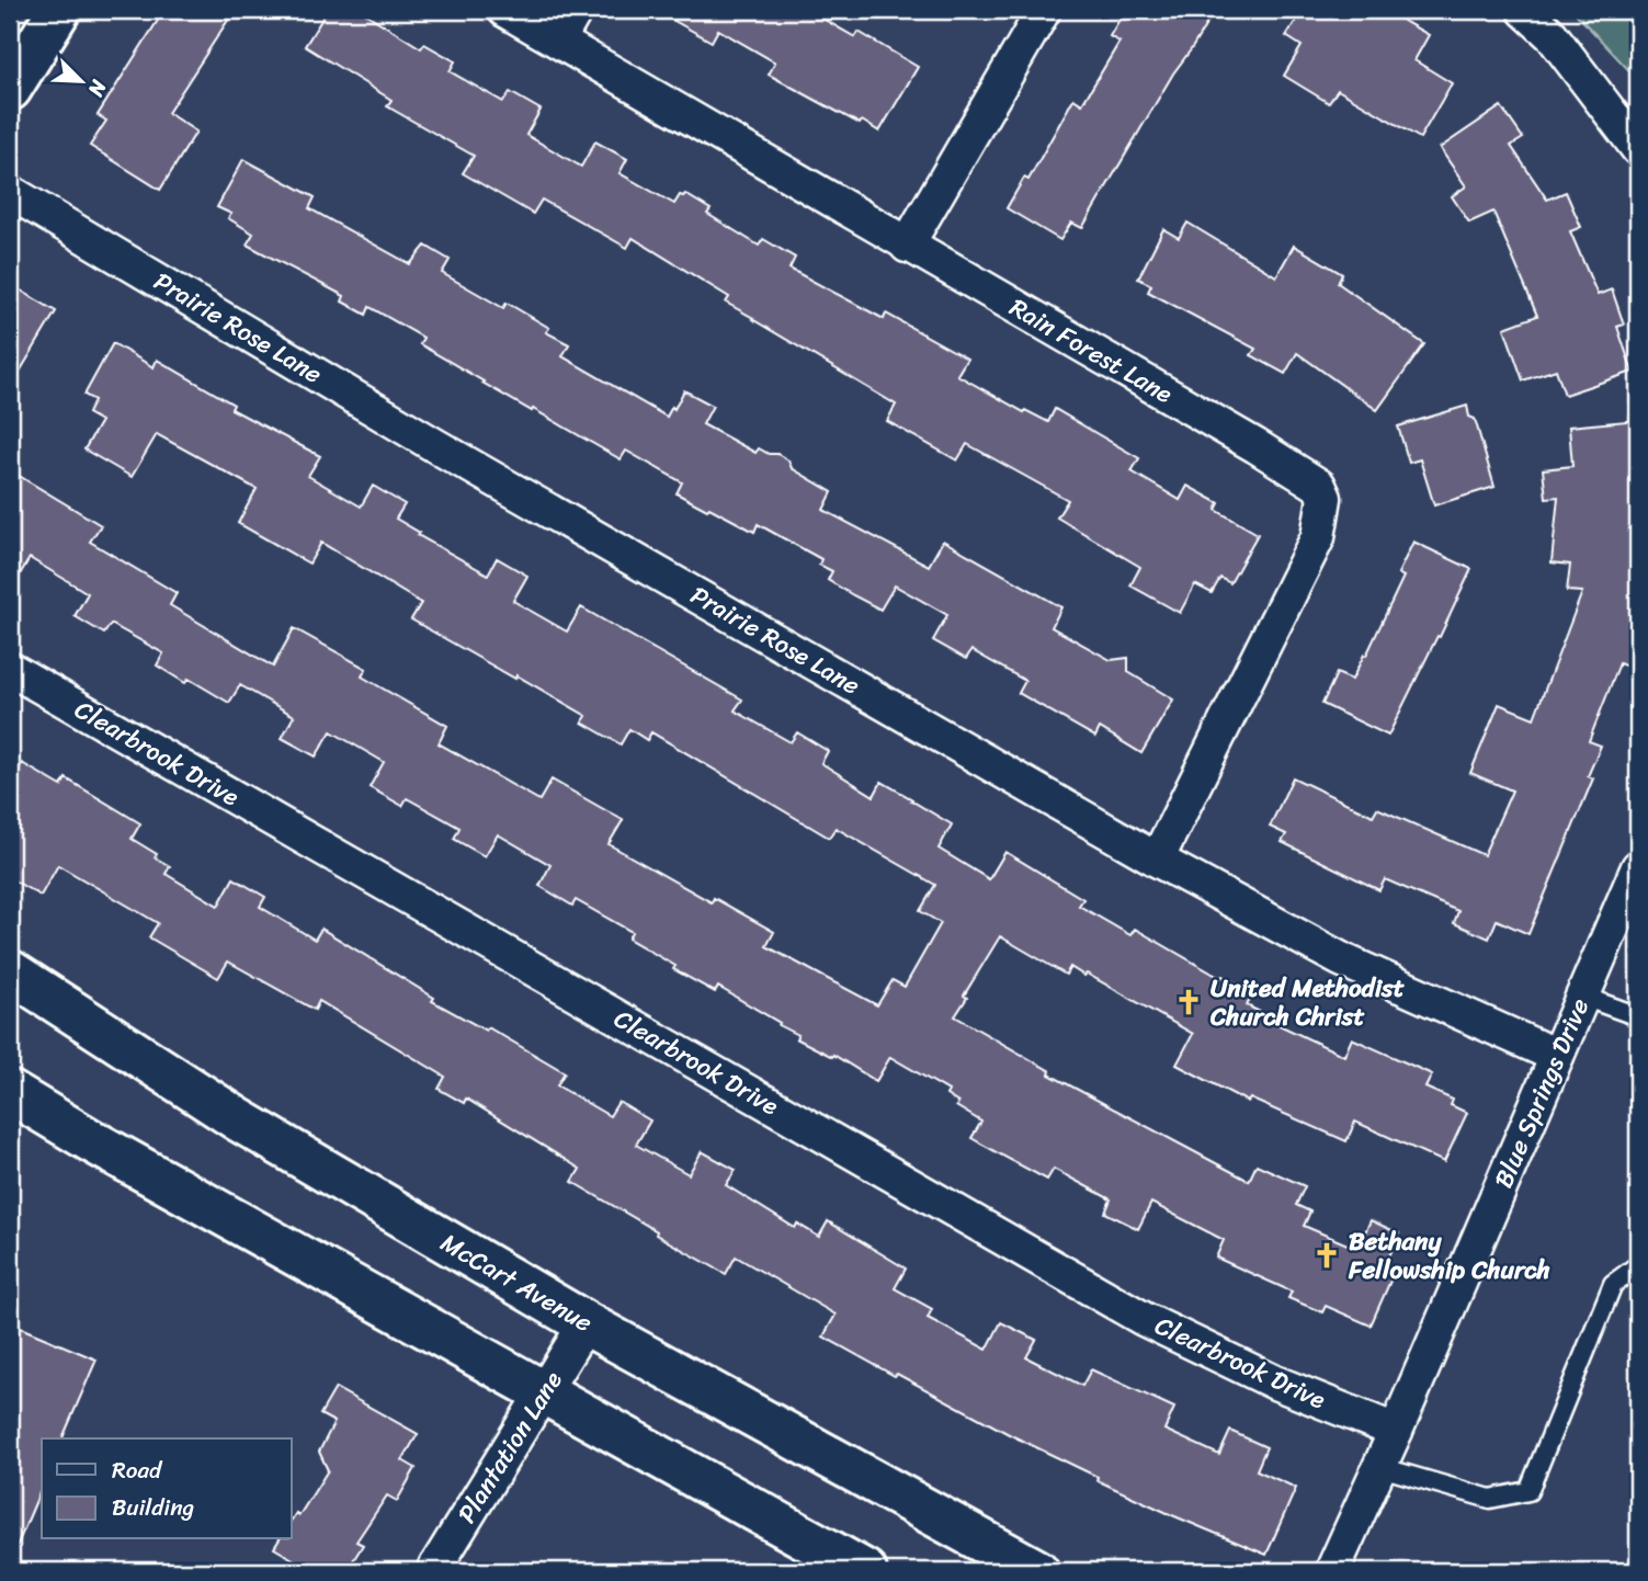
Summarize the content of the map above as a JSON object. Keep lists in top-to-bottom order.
{
  "streets": {
    "main road": ["McCart Avenue"],
    "street": [
      "Prairie Rose Lane",
      "Rain Forest Lane",
      "Clearbrook Drive",
      "Blue Springs Drive",
      "Plantation Lane"
    ]
  },
  "crossings": [
    ["Prairie Rose Lane", "Rain Forest Lane"],
    ["Prairie Rose Lane", "Blue Springs Drive"],
    ["Clearbrook Drive", "Blue Springs Drive"],
    ["McCart Avenue", "Plantation Lane"]
  ],
  "places": {
    "church": ["United Methodist Church Christ", "Bethany Fellowship Church"]
  },
  "legend": ["Road", "Building"],
  "north": "bottom right"
}
